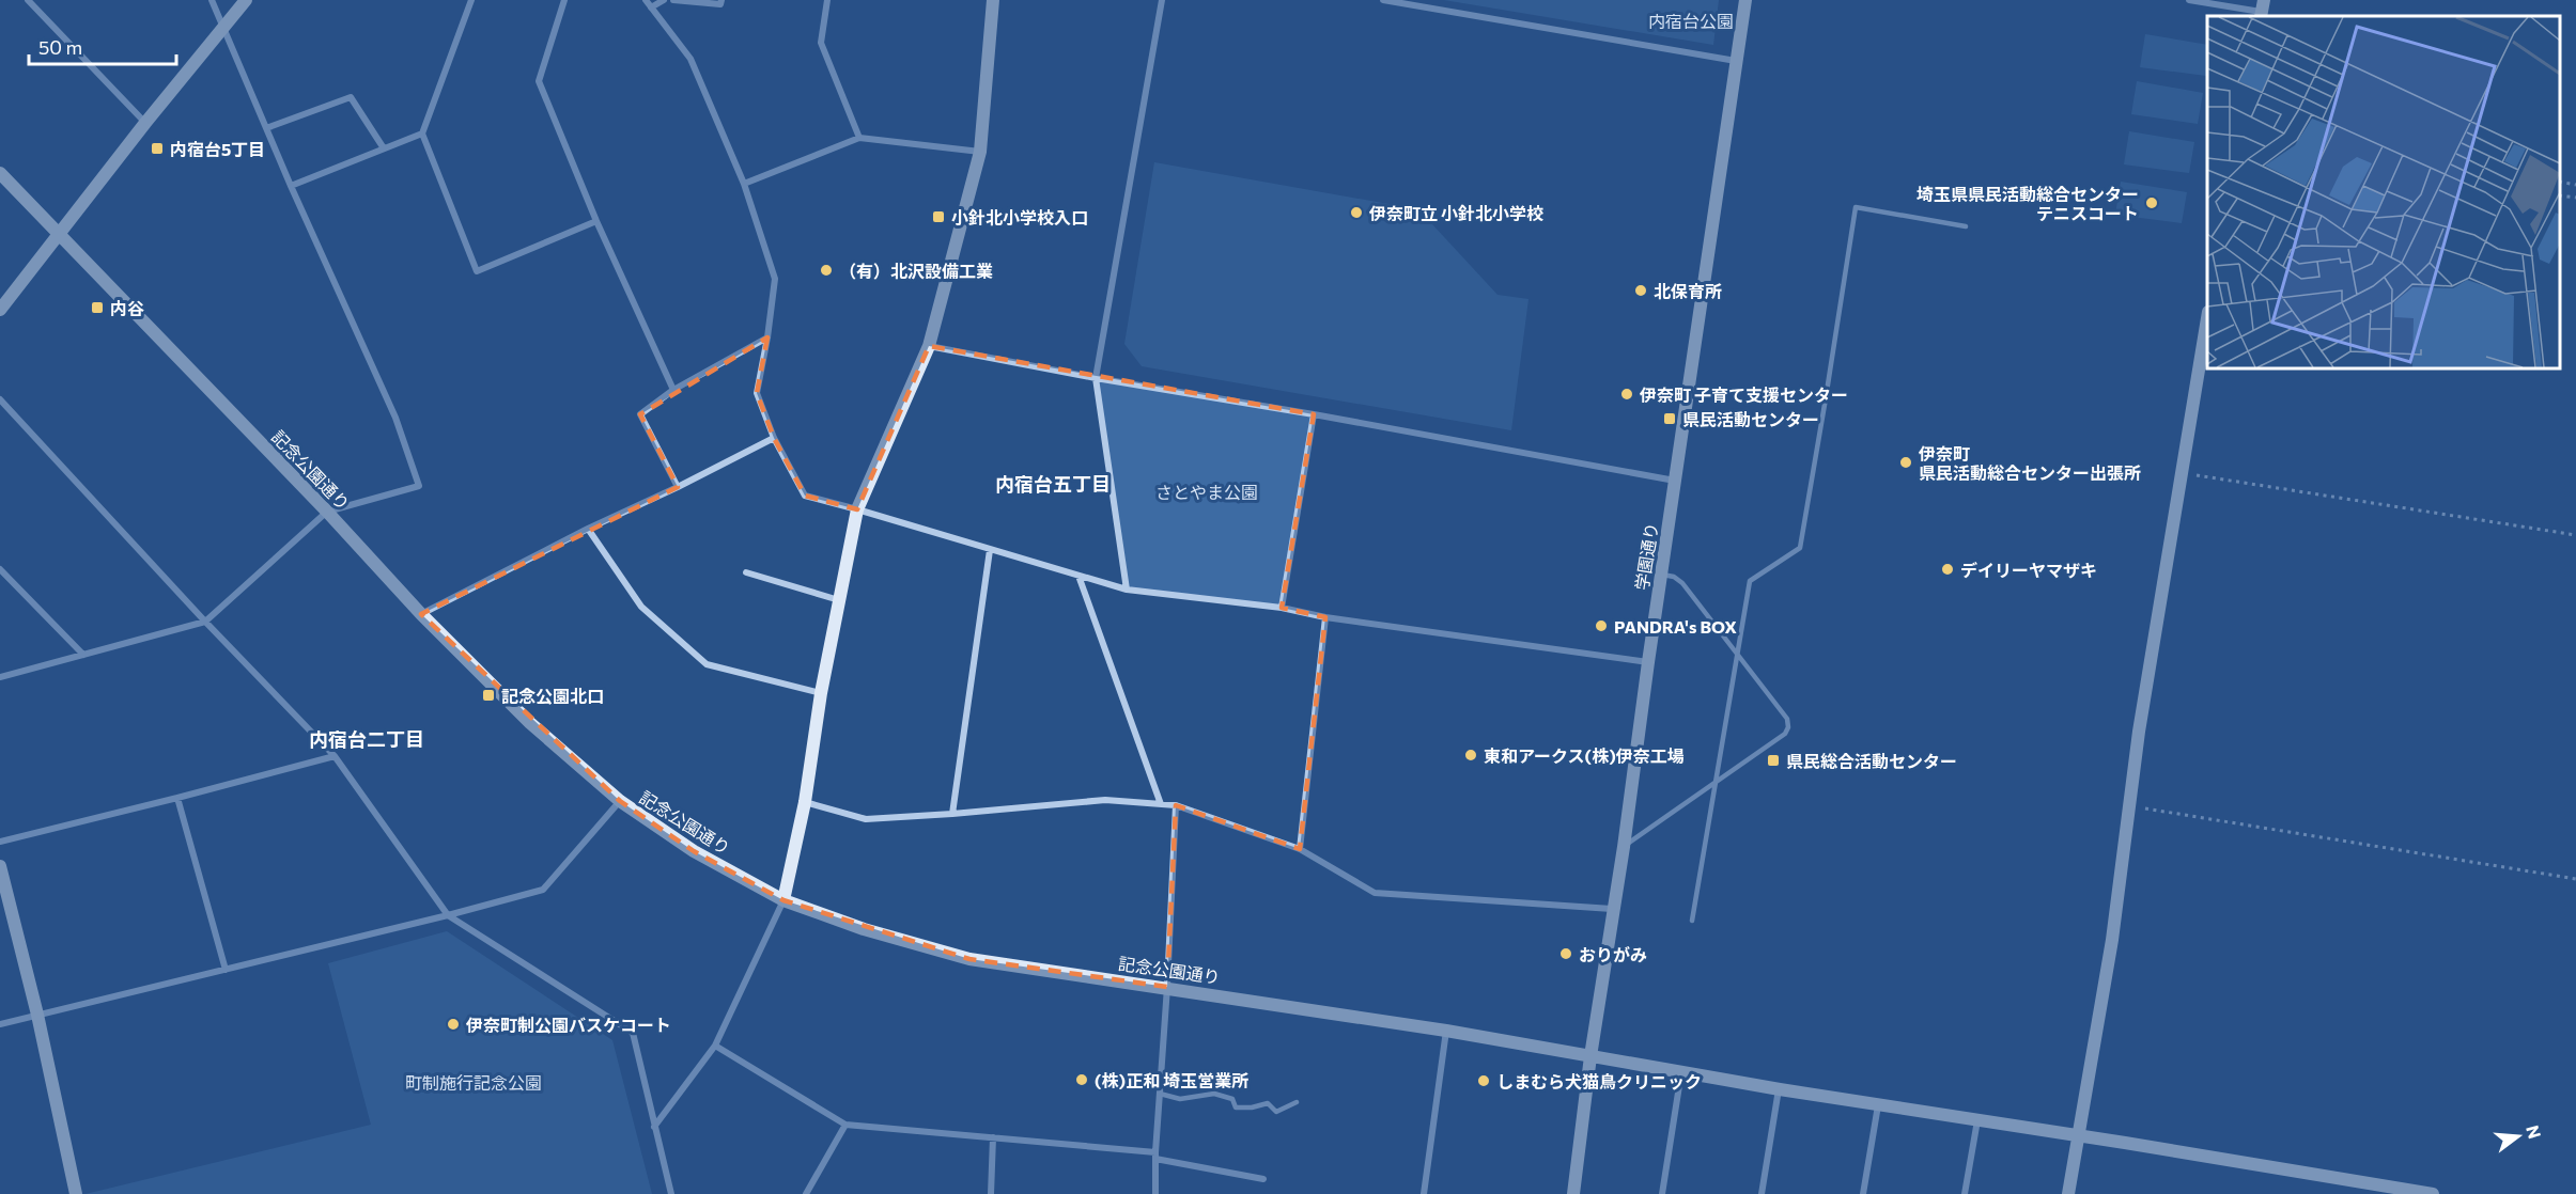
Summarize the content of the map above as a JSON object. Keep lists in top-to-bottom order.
{
  "streets": {
    "street": ["記念公園通り", "学園通り"]
  },
  "crossings": [
    ["記念公園通り", "学園通り"]
  ],
  "districts": ["内宿台五丁目", "内宿台二丁目"],
  "parks": ["内宿台公園", "さとやま公園", "町制施行記念公園"],
  "places": {
    "transit": [
      "内宿台5丁目",
      "小針北小学校入口",
      "内谷",
      "県民活動センター",
      "記念公園北口",
      "県民総合活動センター"
    ],
    "other": [
      "埼玉県県民活動総合センター テニスコート",
      "伊奈町立 小針北小学校",
      "（有）北沢設備工業",
      "北保育所",
      "伊奈町 子育て支援センター",
      "伊奈町 県民活動総合センター出張所",
      "デイリーヤマザキ",
      "PANDRA's BOX",
      "東和アークス(株)伊奈工場",
      "おりがみ",
      "伊奈町制公園バスケコート",
      "(株)正和 埼玉営業所",
      "しまむら犬猫鳥クリニック"
    ]
  },
  "scale_bar": "50 m",
  "north": "right"
}
